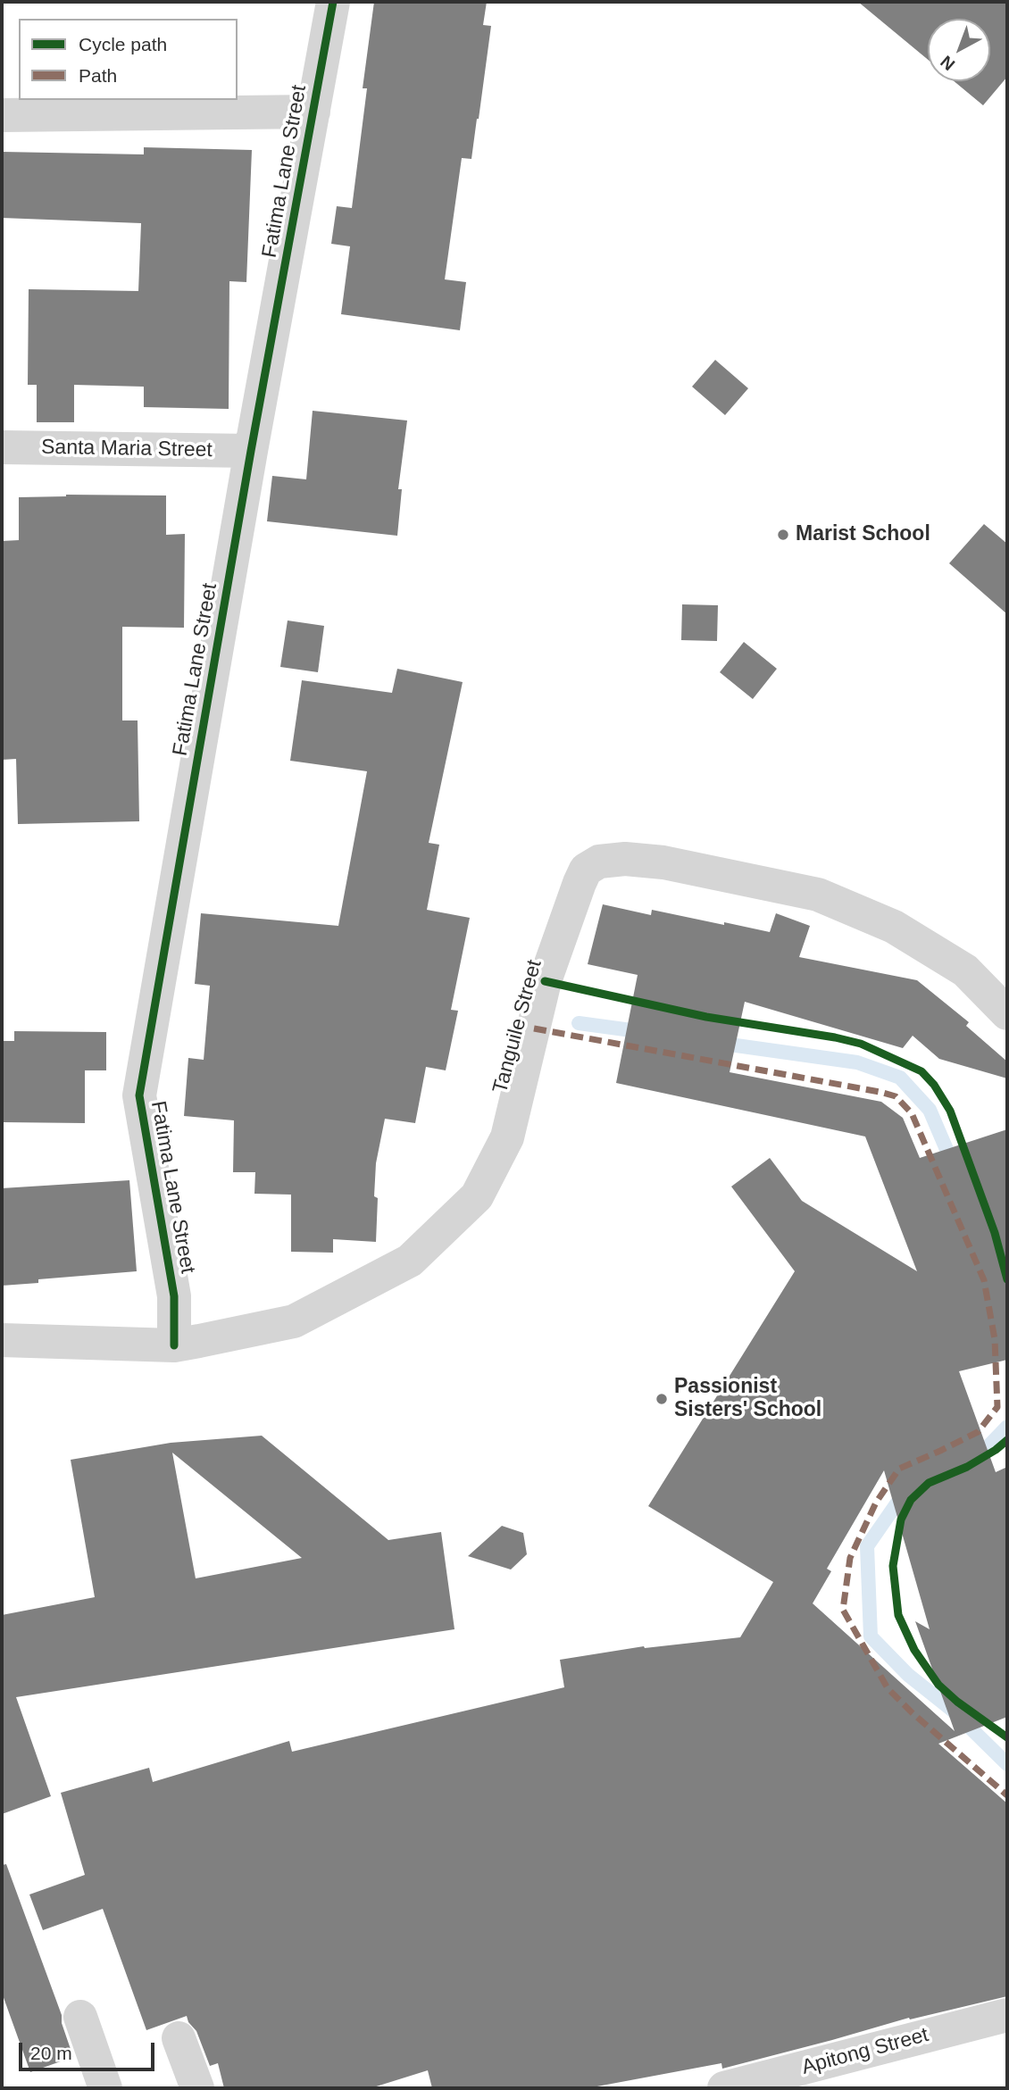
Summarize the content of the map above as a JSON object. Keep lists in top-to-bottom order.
{
  "streets": {
    "street": [
      "Fatima Lane Street",
      "Santa Maria Street",
      "Tanguile Street",
      "Apitong Street"
    ]
  },
  "crossings": [
    ["Fatima Lane Street", "Santa Maria Street"],
    ["Fatima Lane Street", "Tanguile Street"]
  ],
  "places": ["Marist School", "Passionist Sisters' School"],
  "legend": ["Cycle path", "Path"],
  "scale_bar": "20 m",
  "north": "bottom left"
}
